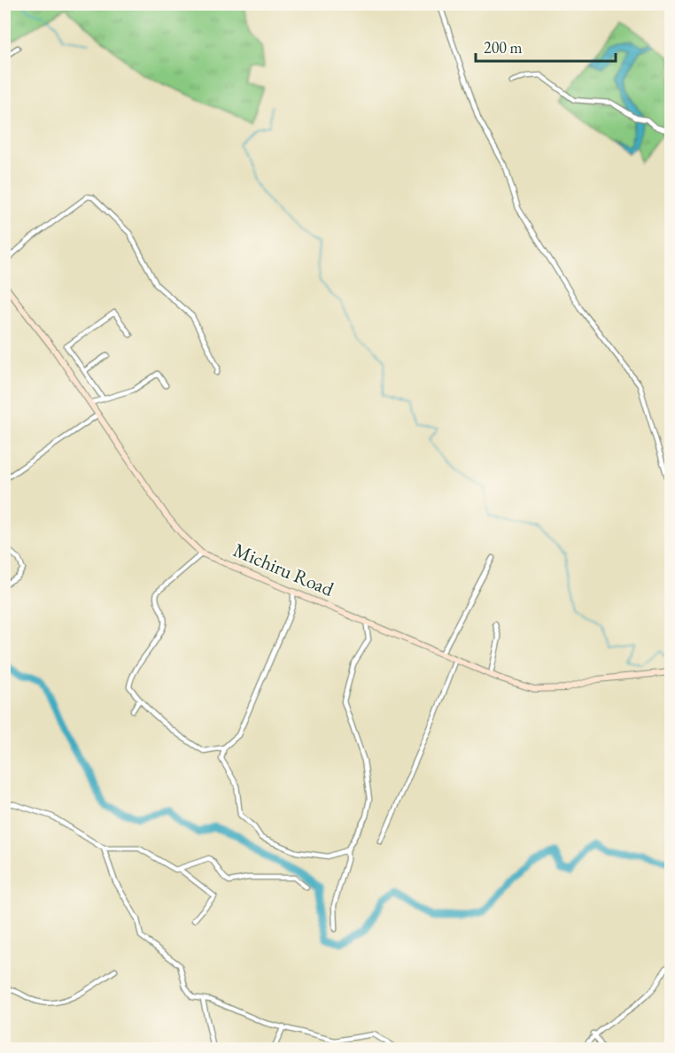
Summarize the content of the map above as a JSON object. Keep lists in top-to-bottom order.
{
  "streets": {
    "street": ["Michiru Road"]
  },
  "scale_bar": "200 m"
}
